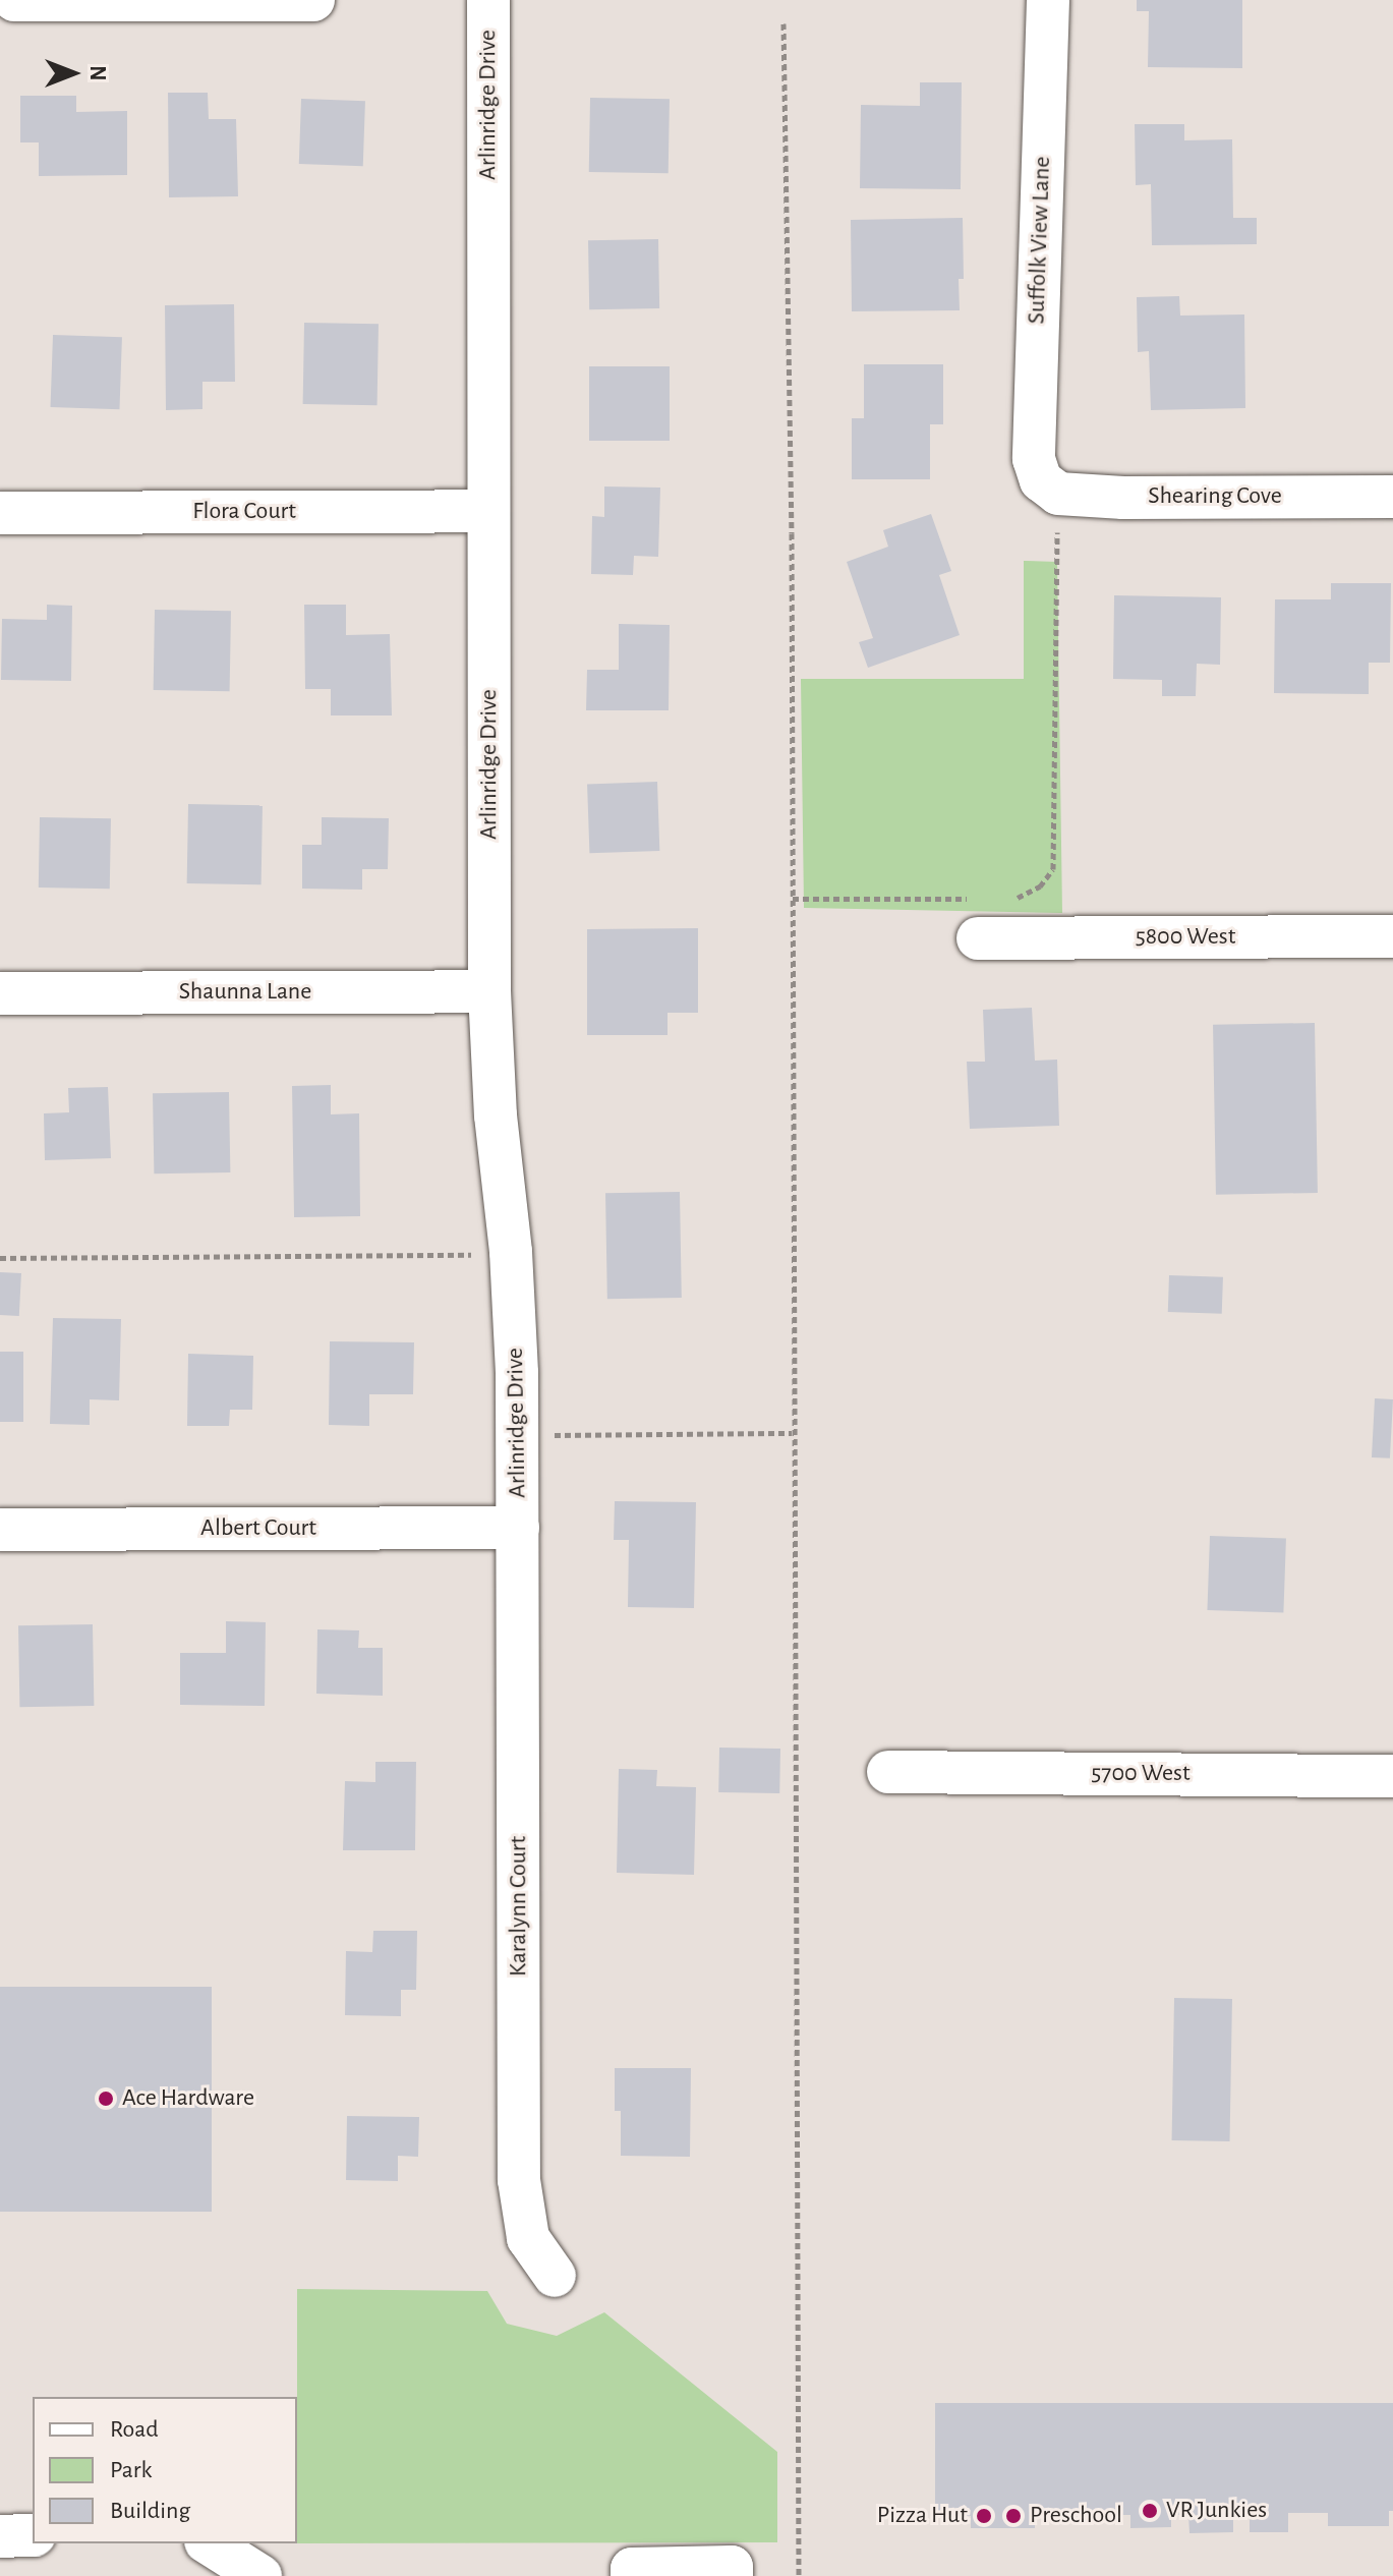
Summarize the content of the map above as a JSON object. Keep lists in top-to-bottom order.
{
  "streets": {
    "street": [
      "Arlinridge Drive",
      "Suffolk View Lane",
      "Shearing Cove",
      "Flora Court",
      "5800 West",
      "Shaunna Lane",
      "Albert Court",
      "5700 West",
      "Karalynn Court"
    ]
  },
  "crossings": [
    ["Arlinridge Drive", "Flora Court"],
    ["Arlinridge Drive", "Shaunna Lane"],
    ["Arlinridge Drive", "Albert Court"],
    ["Arlinridge Drive", "Karalynn Court"],
    ["Suffolk View Lane", "Shearing Cove"],
    ["Albert Court", "Karalynn Court"]
  ],
  "places": [
    "Ace Hardware",
    "VR Junkies",
    "Pizza Hut",
    "Preschool"
  ],
  "legend": ["Road", "Park", "Building"],
  "north": "right"
}
